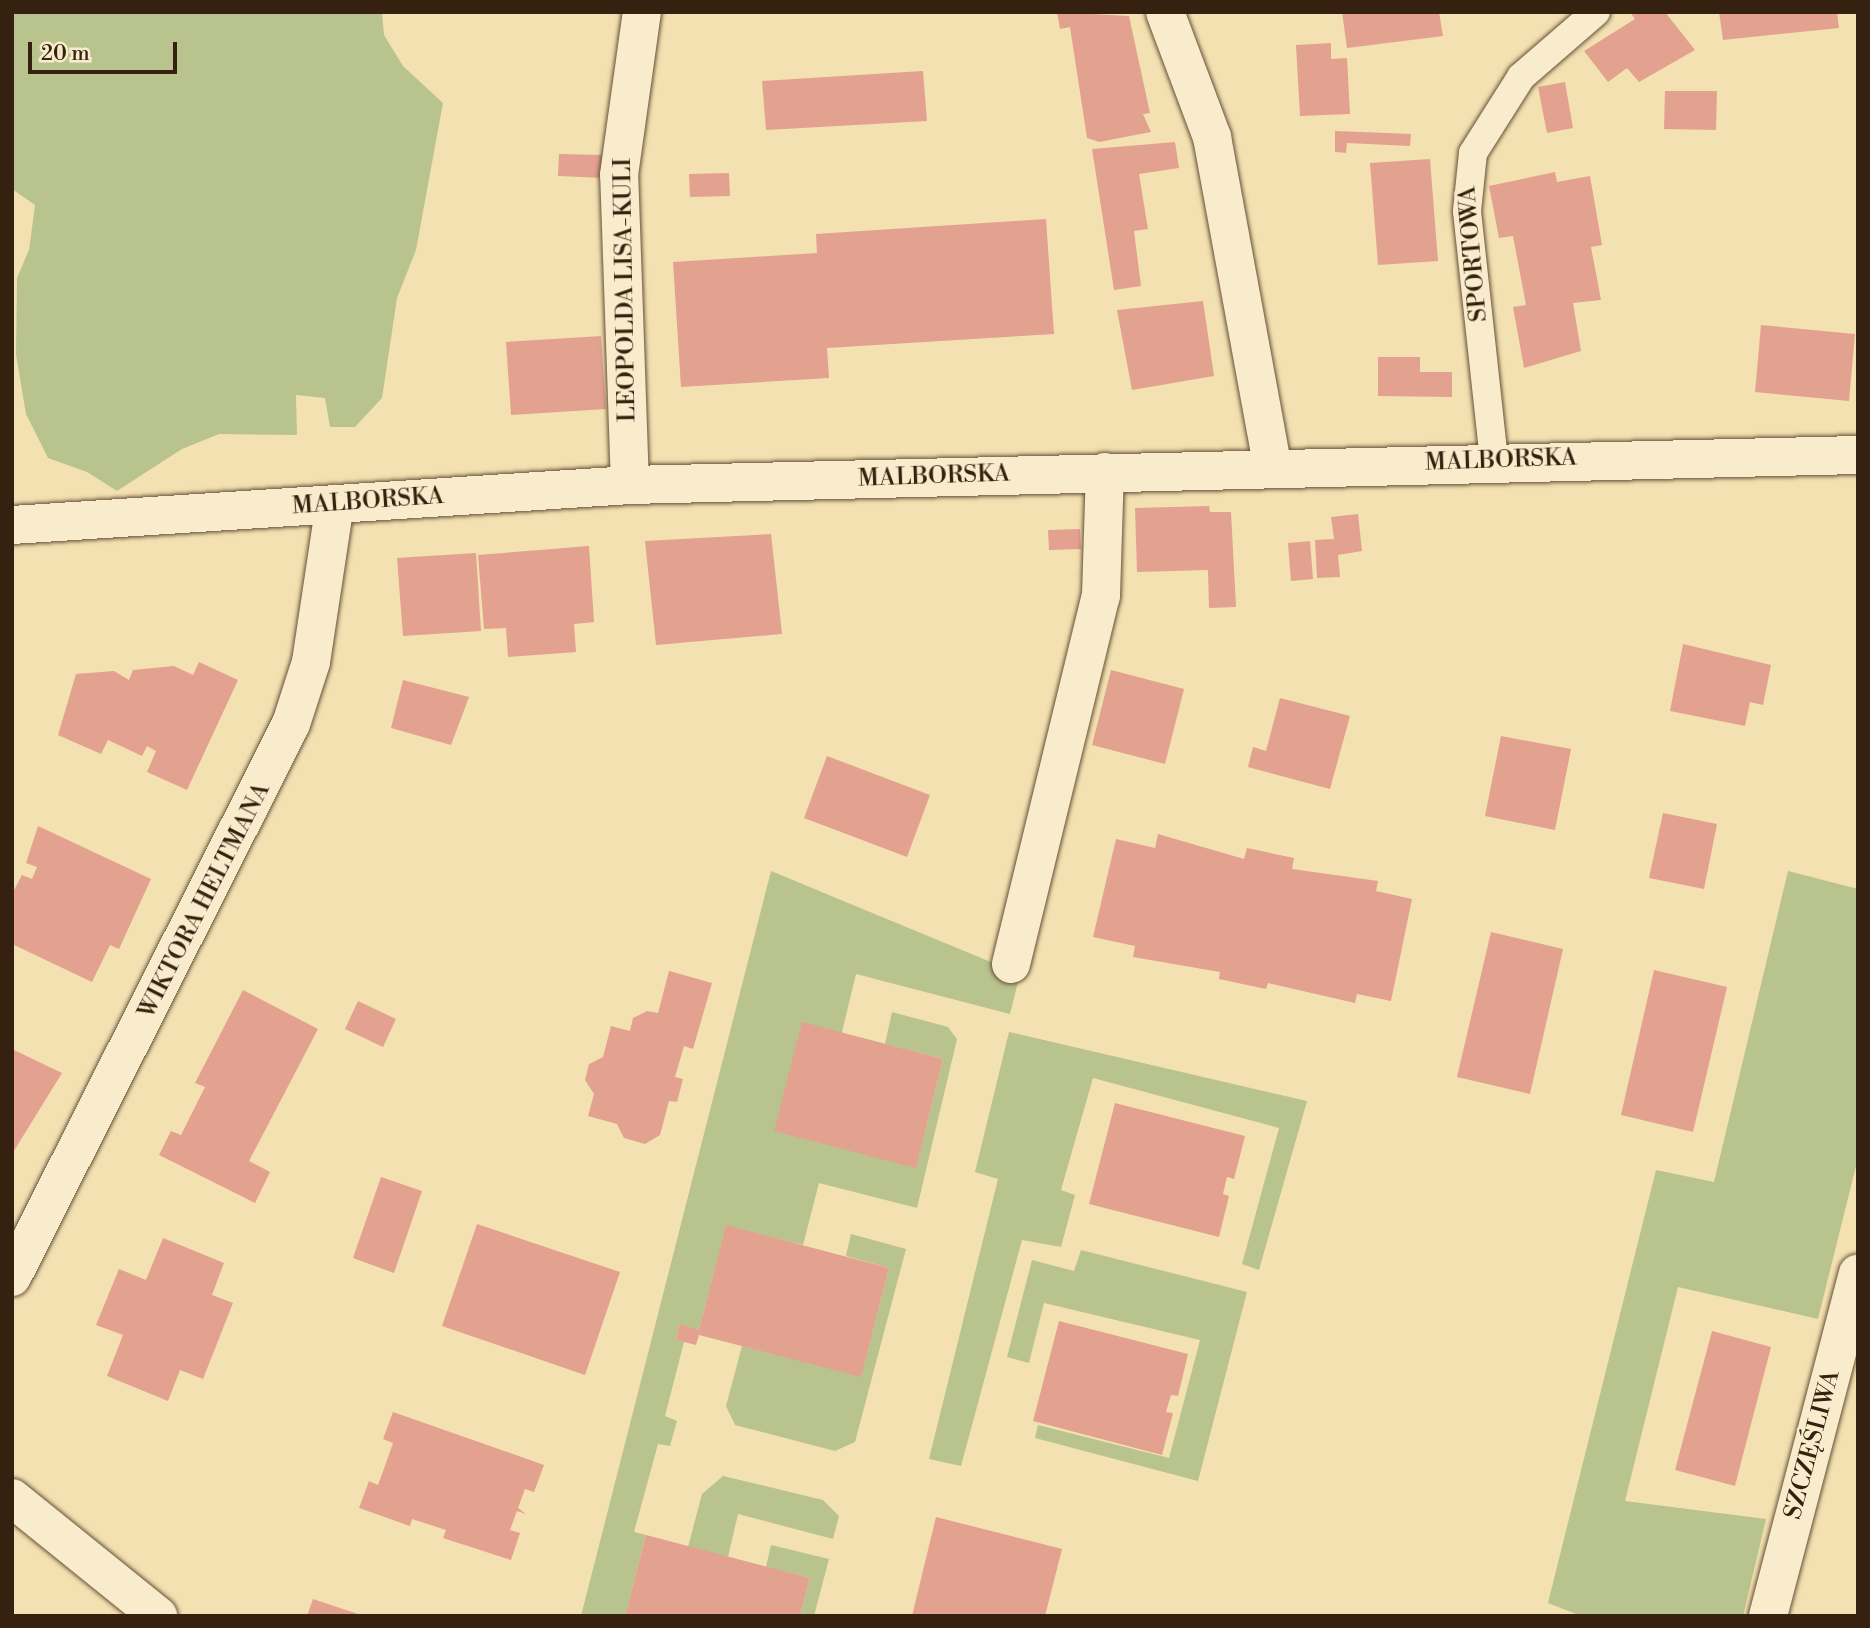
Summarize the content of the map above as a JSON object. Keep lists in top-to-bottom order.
{
  "streets": {
    "street": [
      "LEOPOLDA LISA-KULI",
      "MALBORSKA",
      "WIKTORA HELTMANA",
      "SZCZĘŚLIWA"
    ],
    "lane": ["SPORTOWA"]
  },
  "crossings": [
    ["SPORTOWA", "MALBORSKA"],
    ["LEOPOLDA LISA-KULI", "MALBORSKA"],
    ["MALBORSKA", "WIKTORA HELTMANA"]
  ],
  "scale_bar": "20 m"
}
